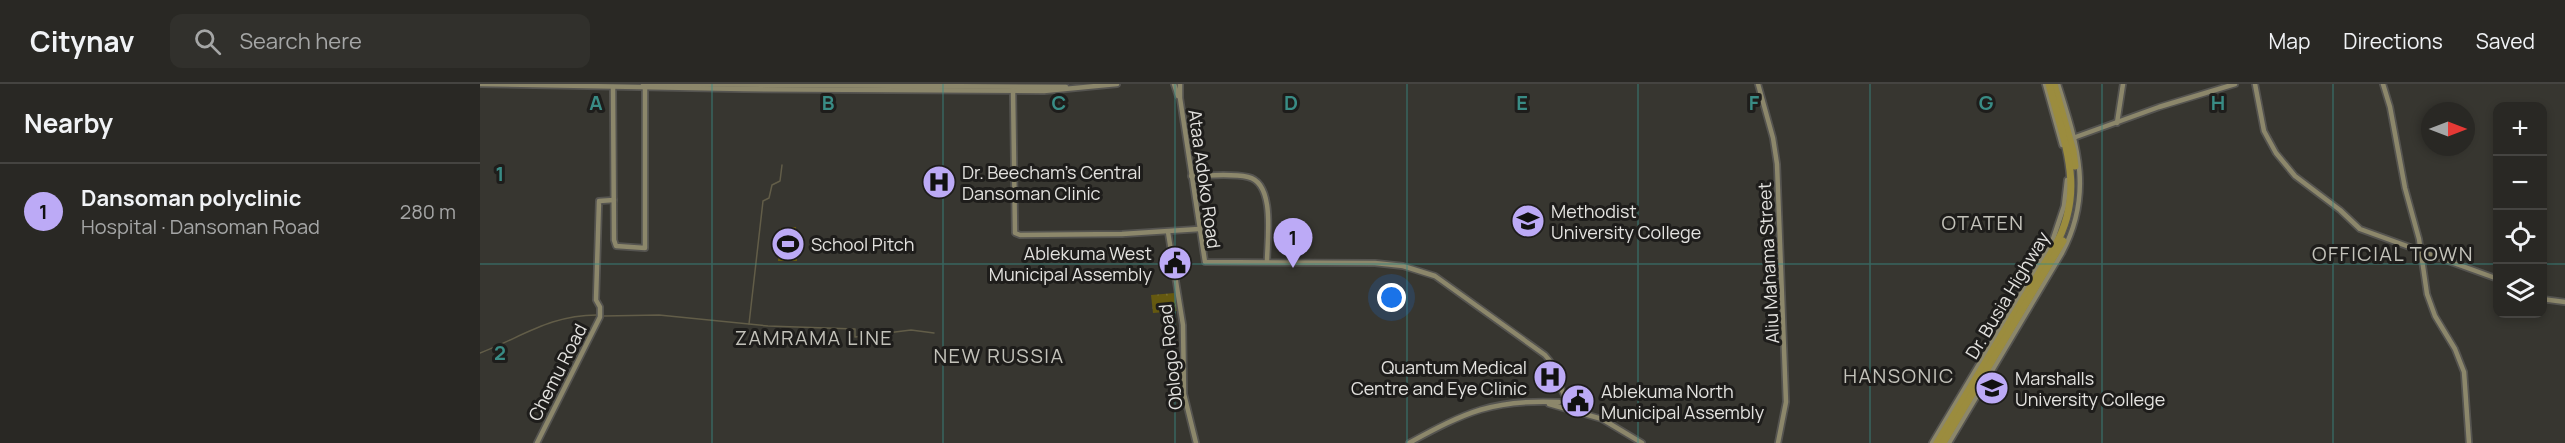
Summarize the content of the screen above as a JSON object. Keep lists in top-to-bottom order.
{
  "streets": {
    "highway": ["Dr. Busia Highway"],
    "street": [
      "Ataa Adoko Road",
      "Aliu Mahama Street",
      "Oblogo Road",
      "Chemu Road"
    ]
  },
  "districts": [
    "OTATEN",
    "OFFICIAL TOWN",
    "ZAMRAMA LINE",
    "NEW RUSSIA",
    "HANSONIC"
  ],
  "places": {
    "hospital": ["Dr. Beecham's Central Dansoman Clinic", "Quantum Medical Centre and Eye Clinic"],
    "school or university": ["Methodist University College", "Marshalls University College"],
    "sports": ["School Pitch"],
    "public building": ["Ablekuma West Municipal Assembly", "Ablekuma North Municipal Assembly"]
  },
  "north": "right",
  "page": {
    "header": "Citynav",
    "search": "Search here",
    "nav": ["Map", "Directions", "Saved"],
    "heading": "Nearby",
    "map_buttons": ["+", "−"],
    "list": [
      {
        "mark": "1",
        "name": "Dansoman polyclinic",
        "note": "Hospital · Dansoman Road",
        "value": "280 m"
      }
    ],
    "pins": "1"
  },
  "grid": {
    "columns": [
      "A",
      "B",
      "C",
      "D",
      "E",
      "F",
      "G",
      "H"
    ],
    "rows": ["1", "2"]
  }
}
